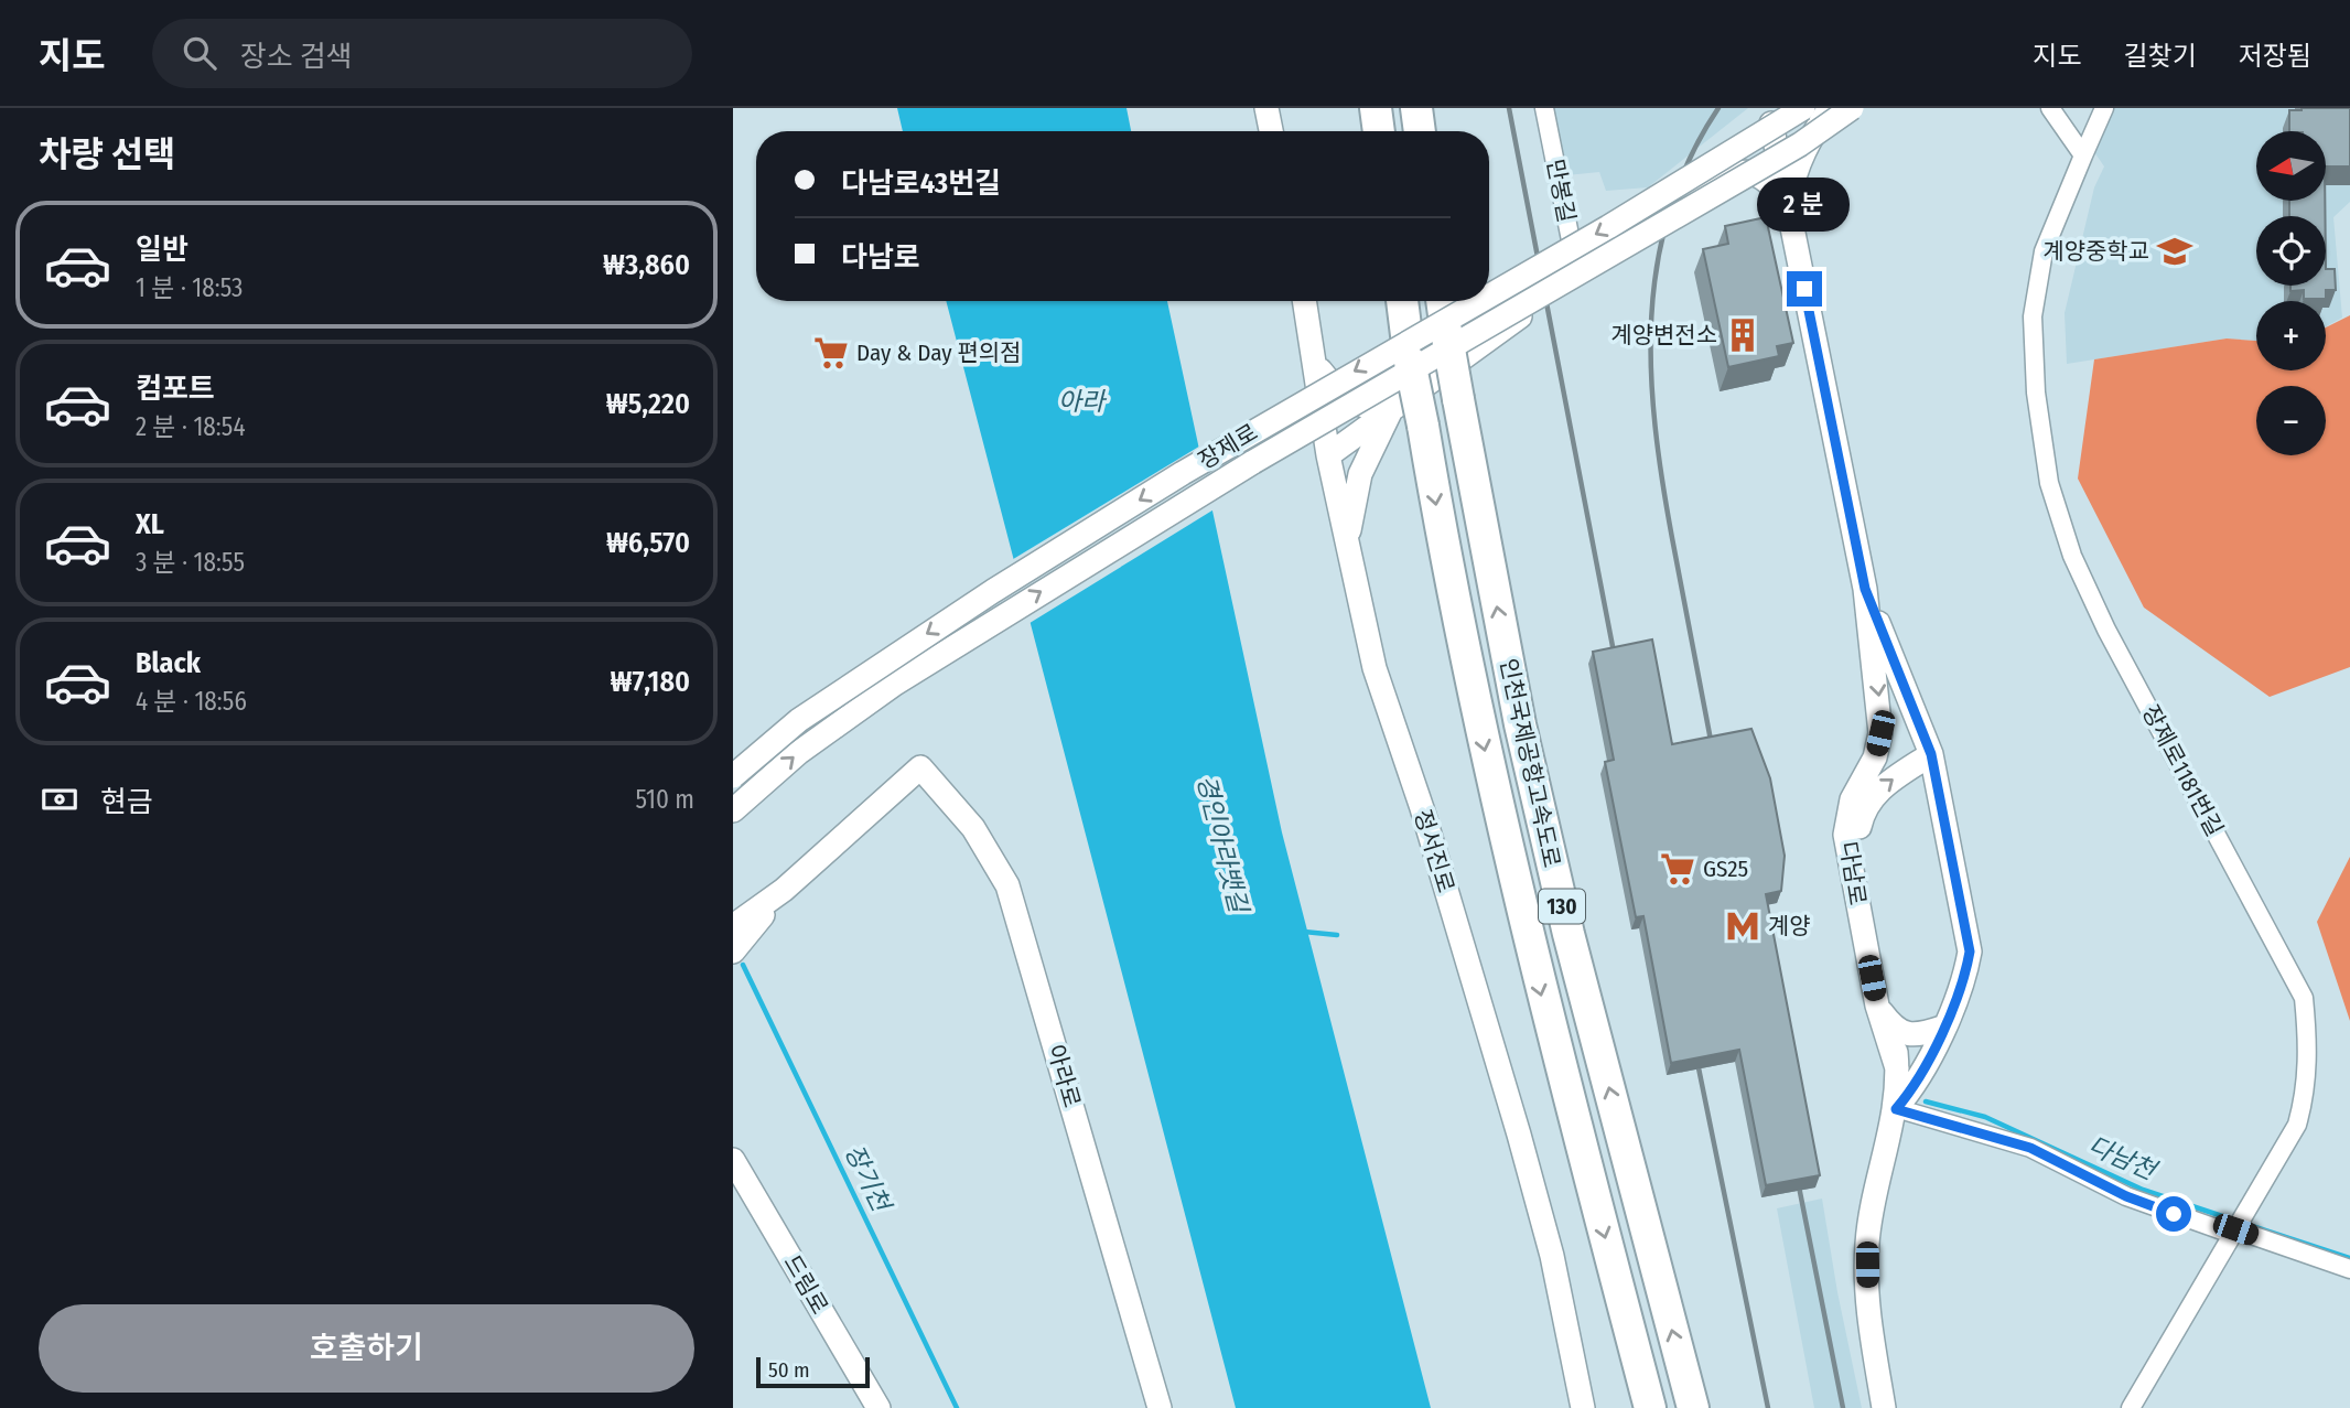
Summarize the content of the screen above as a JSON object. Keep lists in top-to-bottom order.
{
  "streets": {
    "highway": ["인천국제공항고속도로", "130"],
    "street": [
      "만봉길",
      "장제로",
      "장제로1181번길",
      "정서진로",
      "다남로",
      "아라로",
      "드림로"
    ]
  },
  "water": [
    "아라",
    "경인아라뱃길",
    "다남천",
    "장기천"
  ],
  "places": {
    "school or university": ["계양중학교"],
    "building": ["계양변전소"],
    "supermarket": ["Day & Day 편의점", "GS25"],
    "metro station": ["계양"]
  },
  "scale_bar": "50 m",
  "north": "left",
  "page": {
    "header": "지도",
    "search": "장소 검색",
    "nav": ["지도", "길찾기", "저장됨"],
    "heading": "차량 선택",
    "map_buttons": ["+", "−"],
    "banner": ["다남로43번길", "다남로"],
    "bubble": "2 분",
    "list": [
      {
        "name": "일반",
        "note": "1 분 · 18:53",
        "value": "₩3,860"
      },
      {
        "name": "컴포트",
        "note": "2 분 · 18:54",
        "value": "₩5,220"
      },
      {
        "name": "XL",
        "note": "3 분 · 18:55",
        "value": "₩6,570"
      },
      {
        "name": "Black",
        "note": "4 분 · 18:56",
        "value": "₩7,180"
      }
    ],
    "pay": ["현금", "510 m"],
    "buttons": "호출하기",
    "scale": "50 m"
  }
}
